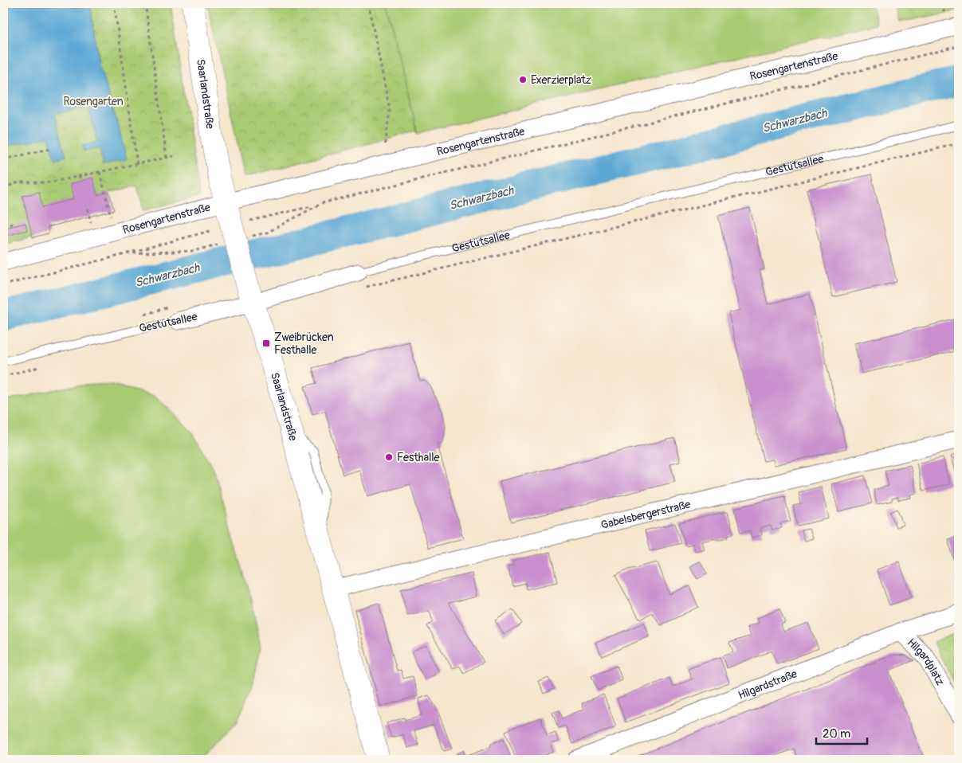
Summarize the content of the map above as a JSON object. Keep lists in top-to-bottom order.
{
  "streets": {
    "main road": ["Saarlandstraße"],
    "street": [
      "Rosengartenstraße",
      "Gestütsallee",
      "Gabelsbergerstraße",
      "Hilgardplatz",
      "Hilgardstraße"
    ]
  },
  "crossings": [
    ["Rosengartenstraße", "Saarlandstraße"],
    ["Saarlandstraße", "Gestütsallee"],
    ["Saarlandstraße", "Gabelsbergerstraße"],
    ["Hilgardplatz", "Hilgardstraße"]
  ],
  "water": ["Schwarzbach"],
  "parks": ["Rosengarten"],
  "places": {
    "other": ["Exerzierplatz", "Festhalle"],
    "transit": ["Zweibrücken Festhalle"]
  },
  "scale_bar": "20 m"
}
